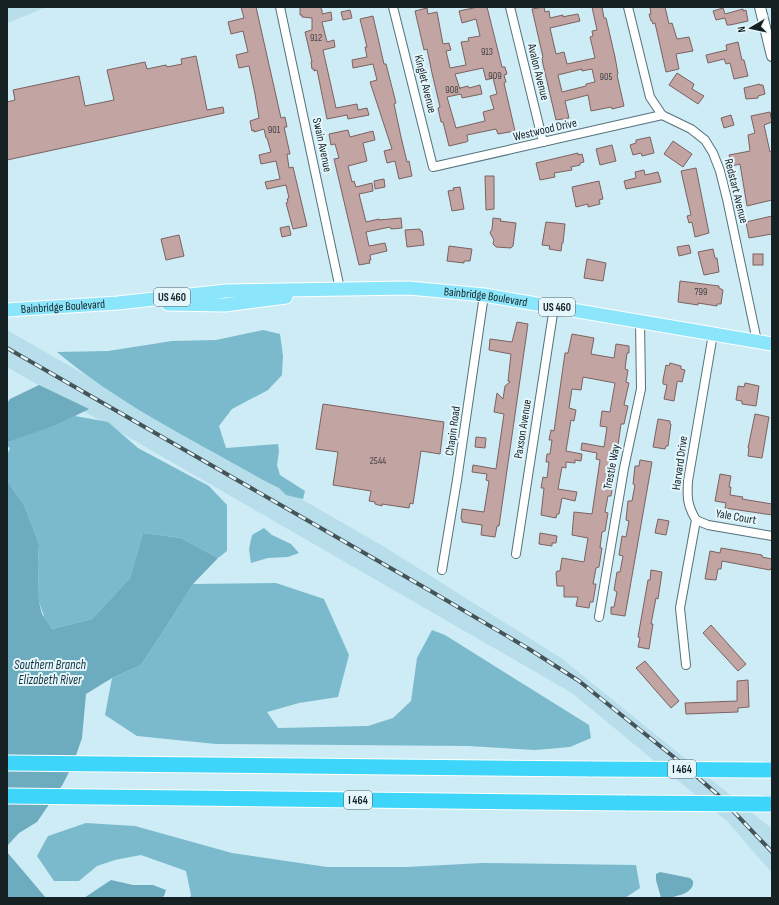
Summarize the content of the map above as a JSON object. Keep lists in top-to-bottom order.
{
  "streets": {
    "highway": ["I 464"],
    "main road": ["US 460", "Bainbridge Boulevard"],
    "street": [
      "Avalon Avenue",
      "Kinglet Avenue",
      "Westwood Drive",
      "Swain Avenue",
      "Redstart Avenue",
      "Paxson Avenue",
      "Chapin Road",
      "Harvard Drive",
      "Trestle Way",
      "Yale Court"
    ]
  },
  "crossings": [
    ["Avalon Avenue", "Westwood Drive"],
    ["Kinglet Avenue", "Westwood Drive"],
    ["Westwood Drive", "Redstart Avenue"],
    ["Swain Avenue", "Bainbridge Boulevard"],
    ["Redstart Avenue", "Bainbridge Boulevard"],
    ["Bainbridge Boulevard", "Paxson Avenue"],
    ["Bainbridge Boulevard", "Chapin Road"],
    ["Bainbridge Boulevard", "Harvard Drive"],
    ["Bainbridge Boulevard", "Trestle Way"],
    ["Harvard Drive", "Yale Court"]
  ],
  "water": ["Southern Branch Elizabeth River"],
  "house_numbers": [
    "912",
    "913",
    "909",
    "905",
    "908",
    "901",
    "799",
    "2544"
  ],
  "north": "left"
}
